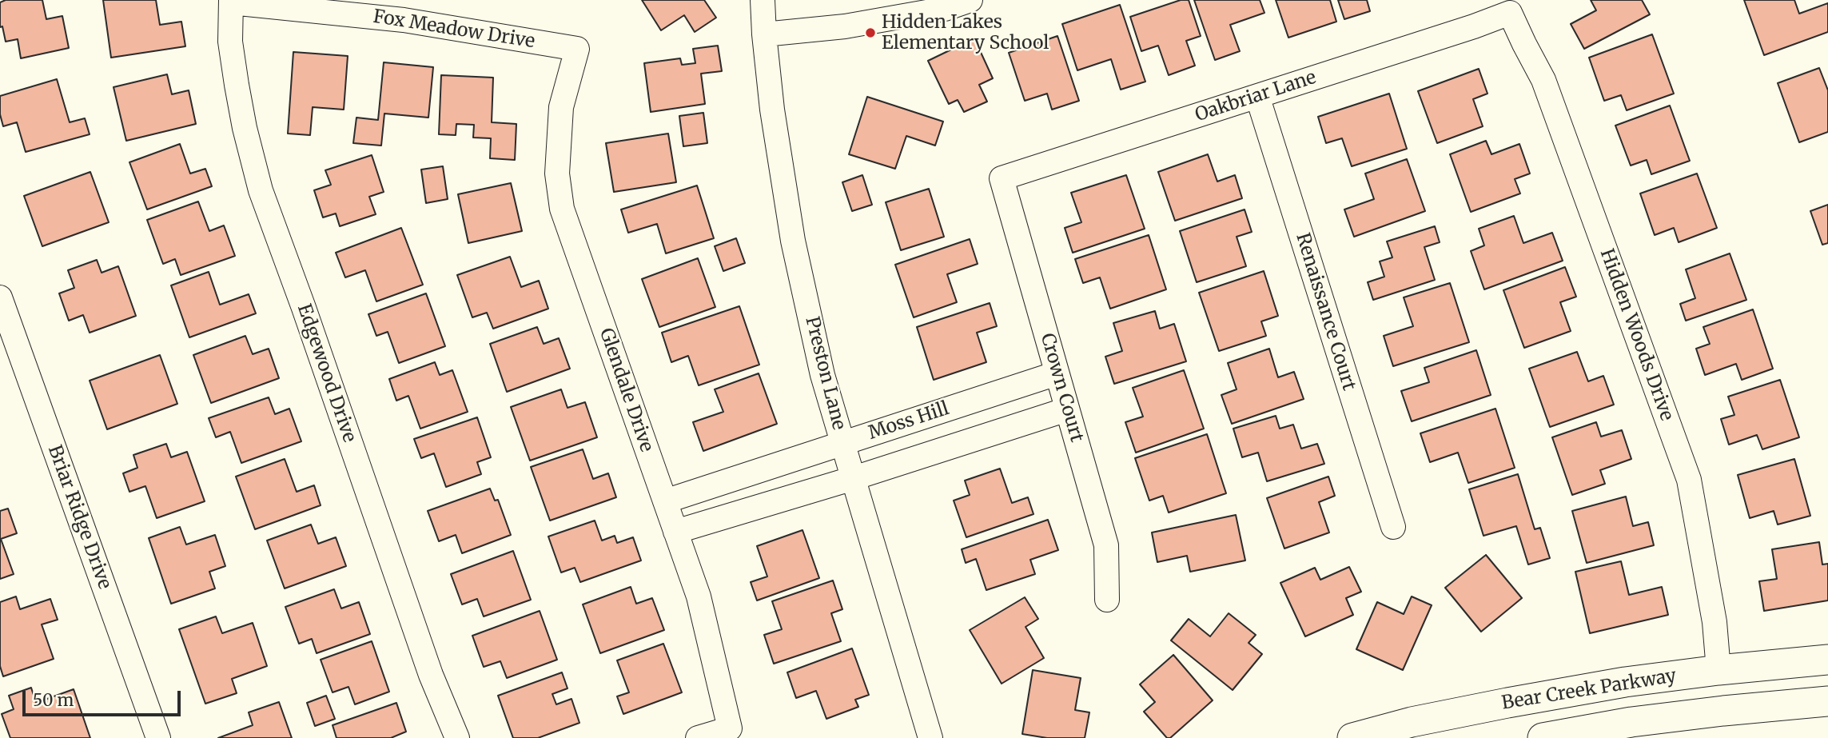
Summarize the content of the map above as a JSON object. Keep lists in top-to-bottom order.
{
  "streets": {
    "main road": ["Bear Creek Parkway"],
    "street": [
      "Fox Meadow Drive",
      "Oakbriar Lane",
      "Renaissance Court",
      "Hidden Woods Drive",
      "Edgewood Drive",
      "Preston Lane",
      "Crown Court",
      "Glendale Drive",
      "Moss Hill",
      "Briar Ridge Drive"
    ]
  },
  "crossings": [
    ["Fox Meadow Drive", "Edgewood Drive"],
    ["Fox Meadow Drive", "Glendale Drive"],
    ["Oakbriar Lane", "Renaissance Court"],
    ["Oakbriar Lane", "Hidden Woods Drive"],
    ["Oakbriar Lane", "Crown Court"],
    ["Hidden Woods Drive", "Bear Creek Parkway"],
    ["Preston Lane", "Moss Hill"],
    ["Crown Court", "Moss Hill"],
    ["Glendale Drive", "Moss Hill"]
  ],
  "places": ["Hidden Lakes Elementary School"],
  "scale_bar": "50 m"
}
